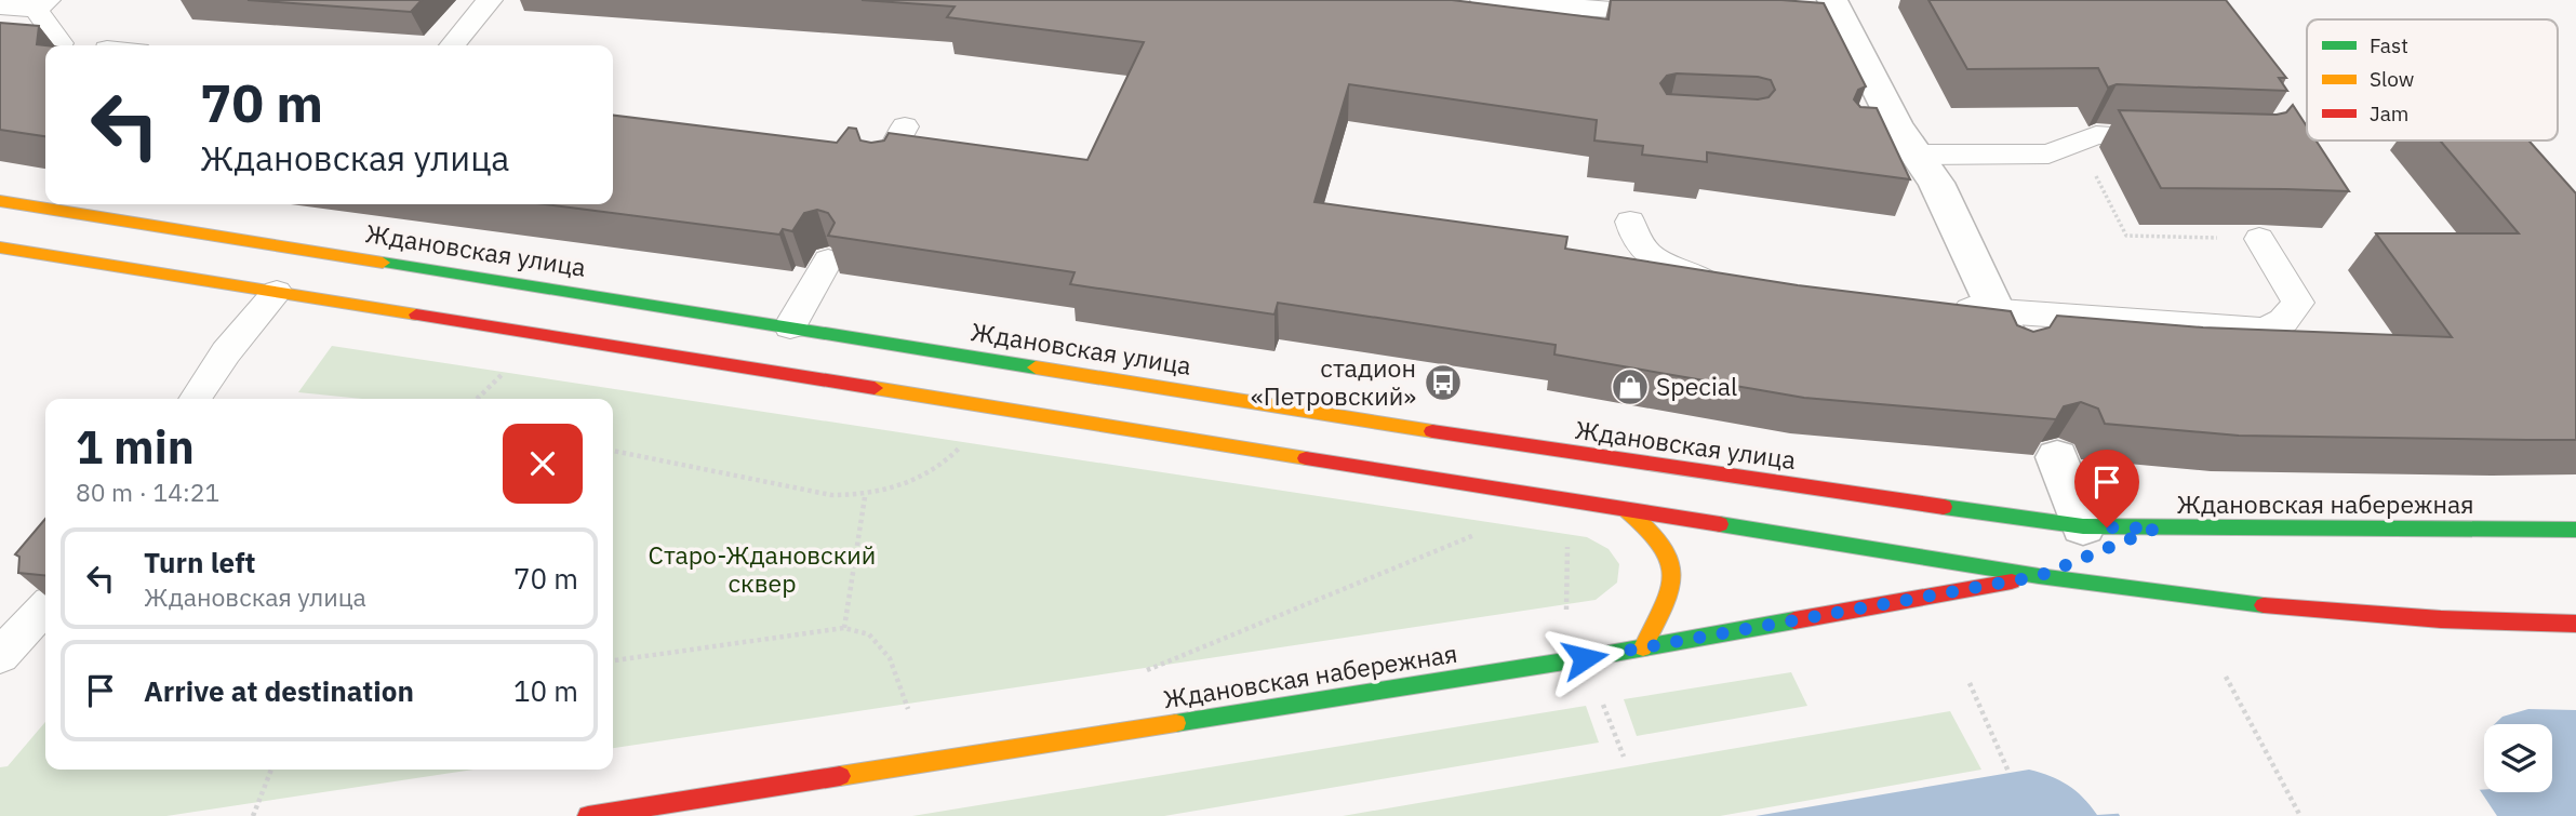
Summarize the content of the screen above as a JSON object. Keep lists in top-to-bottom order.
{
  "streets": {
    "main road": ["Ждановская улица", "Ждановская набережная"]
  },
  "crossings": [
    ["Ждановская улица", "Ждановская набережная"]
  ],
  "parks": ["Старо-Ждановский сквер"],
  "places": {
    "bus stop": ["стадион «Петровский»"],
    "shop": ["Special"]
  },
  "legend": ["Fast", "Slow", "Jam"],
  "page": {
    "turn": ["70 m", "Ждановская улица"],
    "heading": ["1 min", "80 m · 14:21"],
    "list": [
      {
        "name": "Turn left",
        "note": "Ждановская улица",
        "value": "70 m"
      },
      {
        "name": "Arrive at destination",
        "value": "10 m"
      }
    ]
  }
}
